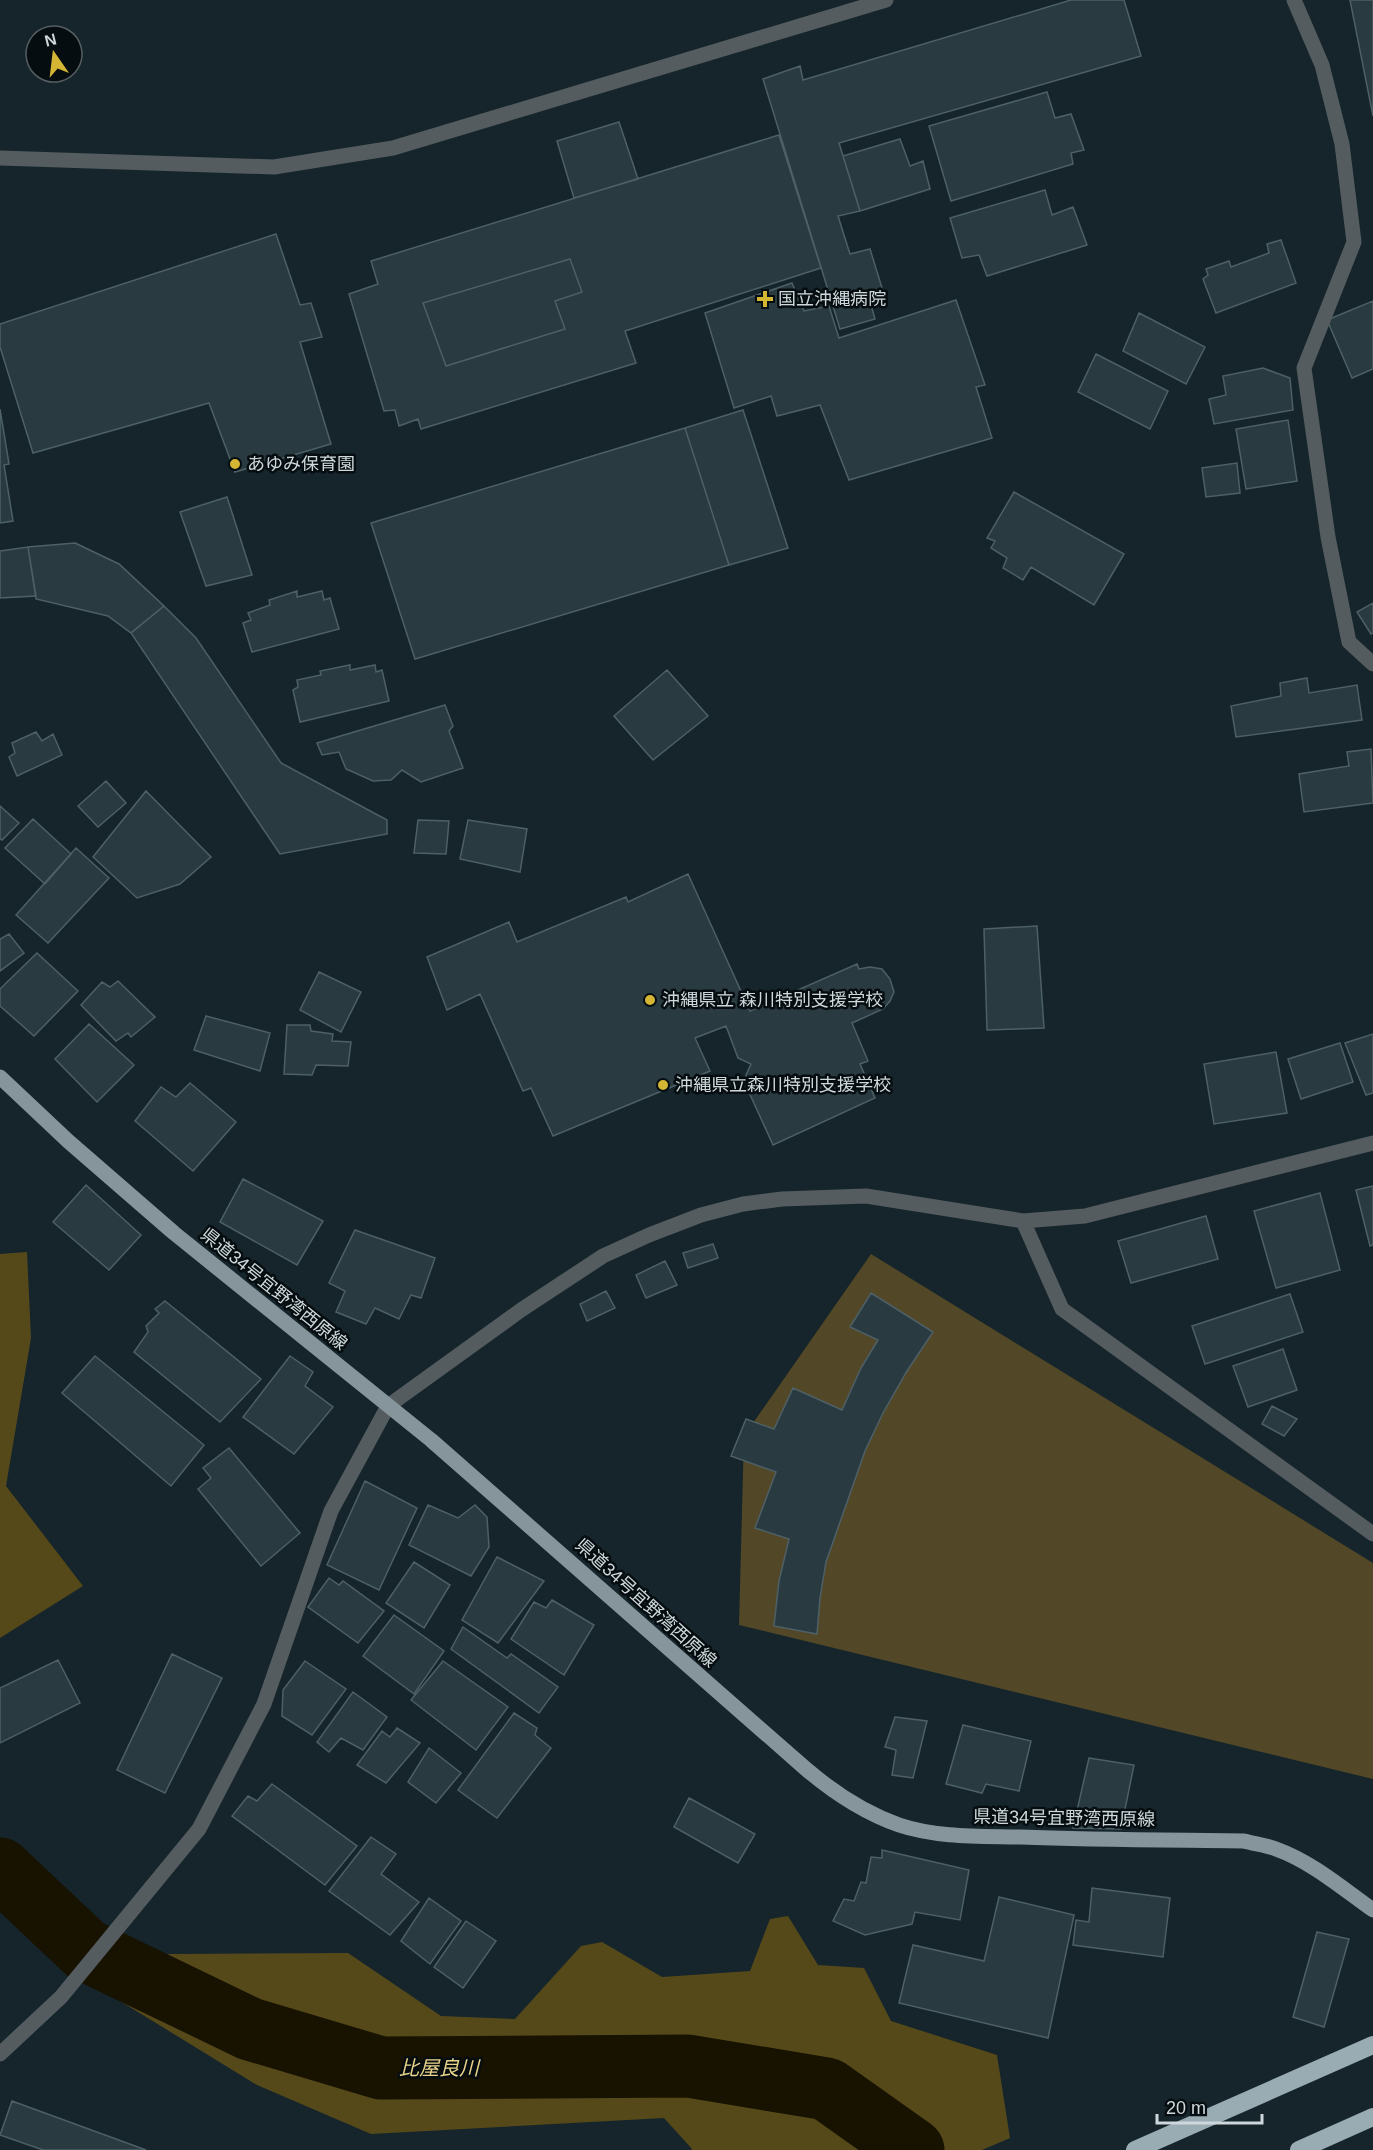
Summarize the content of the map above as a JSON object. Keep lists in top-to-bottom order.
{
  "streets": {
    "main road": ["県道34号宜野湾西原線"]
  },
  "water": ["比屋良川"],
  "places": {
    "health": ["国立沖縄病院"],
    "other": ["あゆみ保育園", "沖縄県立 森川特別支援学校", "沖縄県立森川特別支援学校"]
  },
  "scale_bar": "20 m",
  "north": "top"
}
